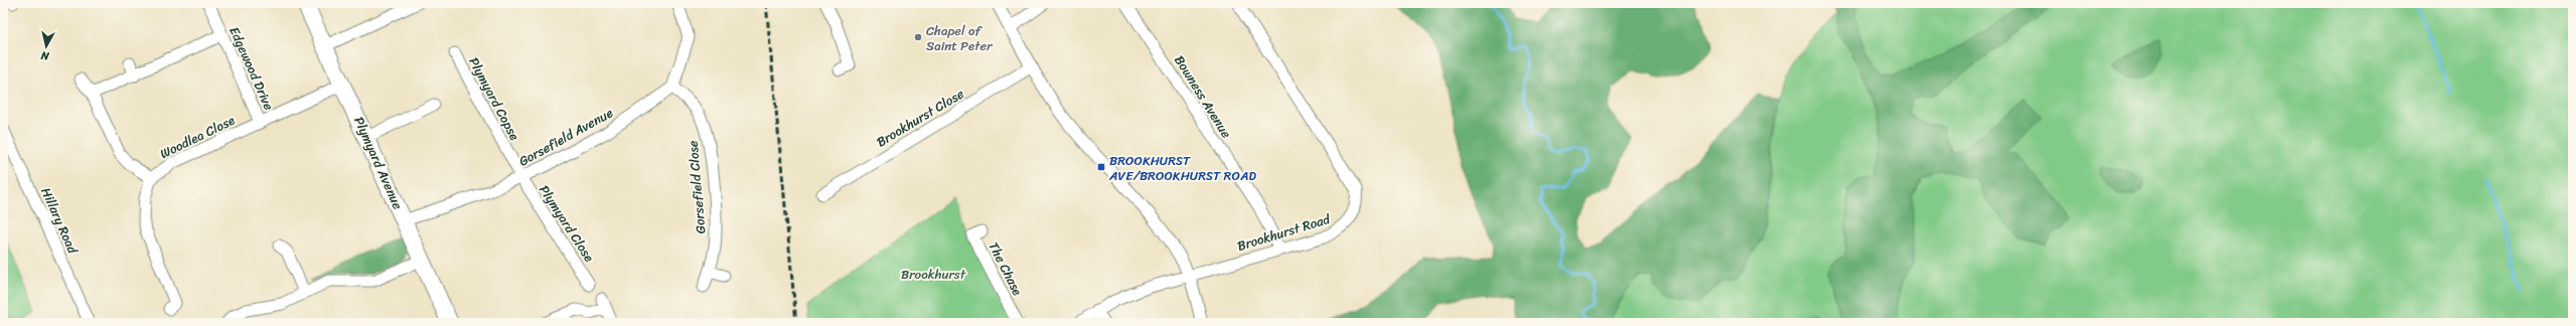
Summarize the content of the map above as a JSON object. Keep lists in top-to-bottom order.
{
  "streets": {
    "street": [
      "Edgewood Drive",
      "Bowness Avenue",
      "Plymyard Copse",
      "Brookhurst Close",
      "Woodlea Close",
      "Gorsefield Avenue",
      "Plymyard Avenue",
      "Gorsefield Close",
      "Hillary Road",
      "Plymyard Close",
      "Brookhurst Road",
      "The Chase"
    ]
  },
  "crossings": [
    ["Edgewood Drive", "Woodlea Close"],
    ["Bowness Avenue", "Brookhurst Road"],
    ["Plymyard Copse", "Gorsefield Avenue"],
    ["Plymyard Copse", "Plymyard Close"],
    ["Woodlea Close", "Plymyard Avenue"],
    ["Gorsefield Avenue", "Plymyard Avenue"],
    ["Gorsefield Avenue", "Gorsefield Close"],
    ["Gorsefield Avenue", "Plymyard Close"]
  ],
  "parks": ["Brookhurst"],
  "places": {
    "other": ["Chapel of Saint Peter"],
    "transit": ["BROOKHURST AVE/BROOKHURST ROAD"]
  },
  "north": "bottom"
}
